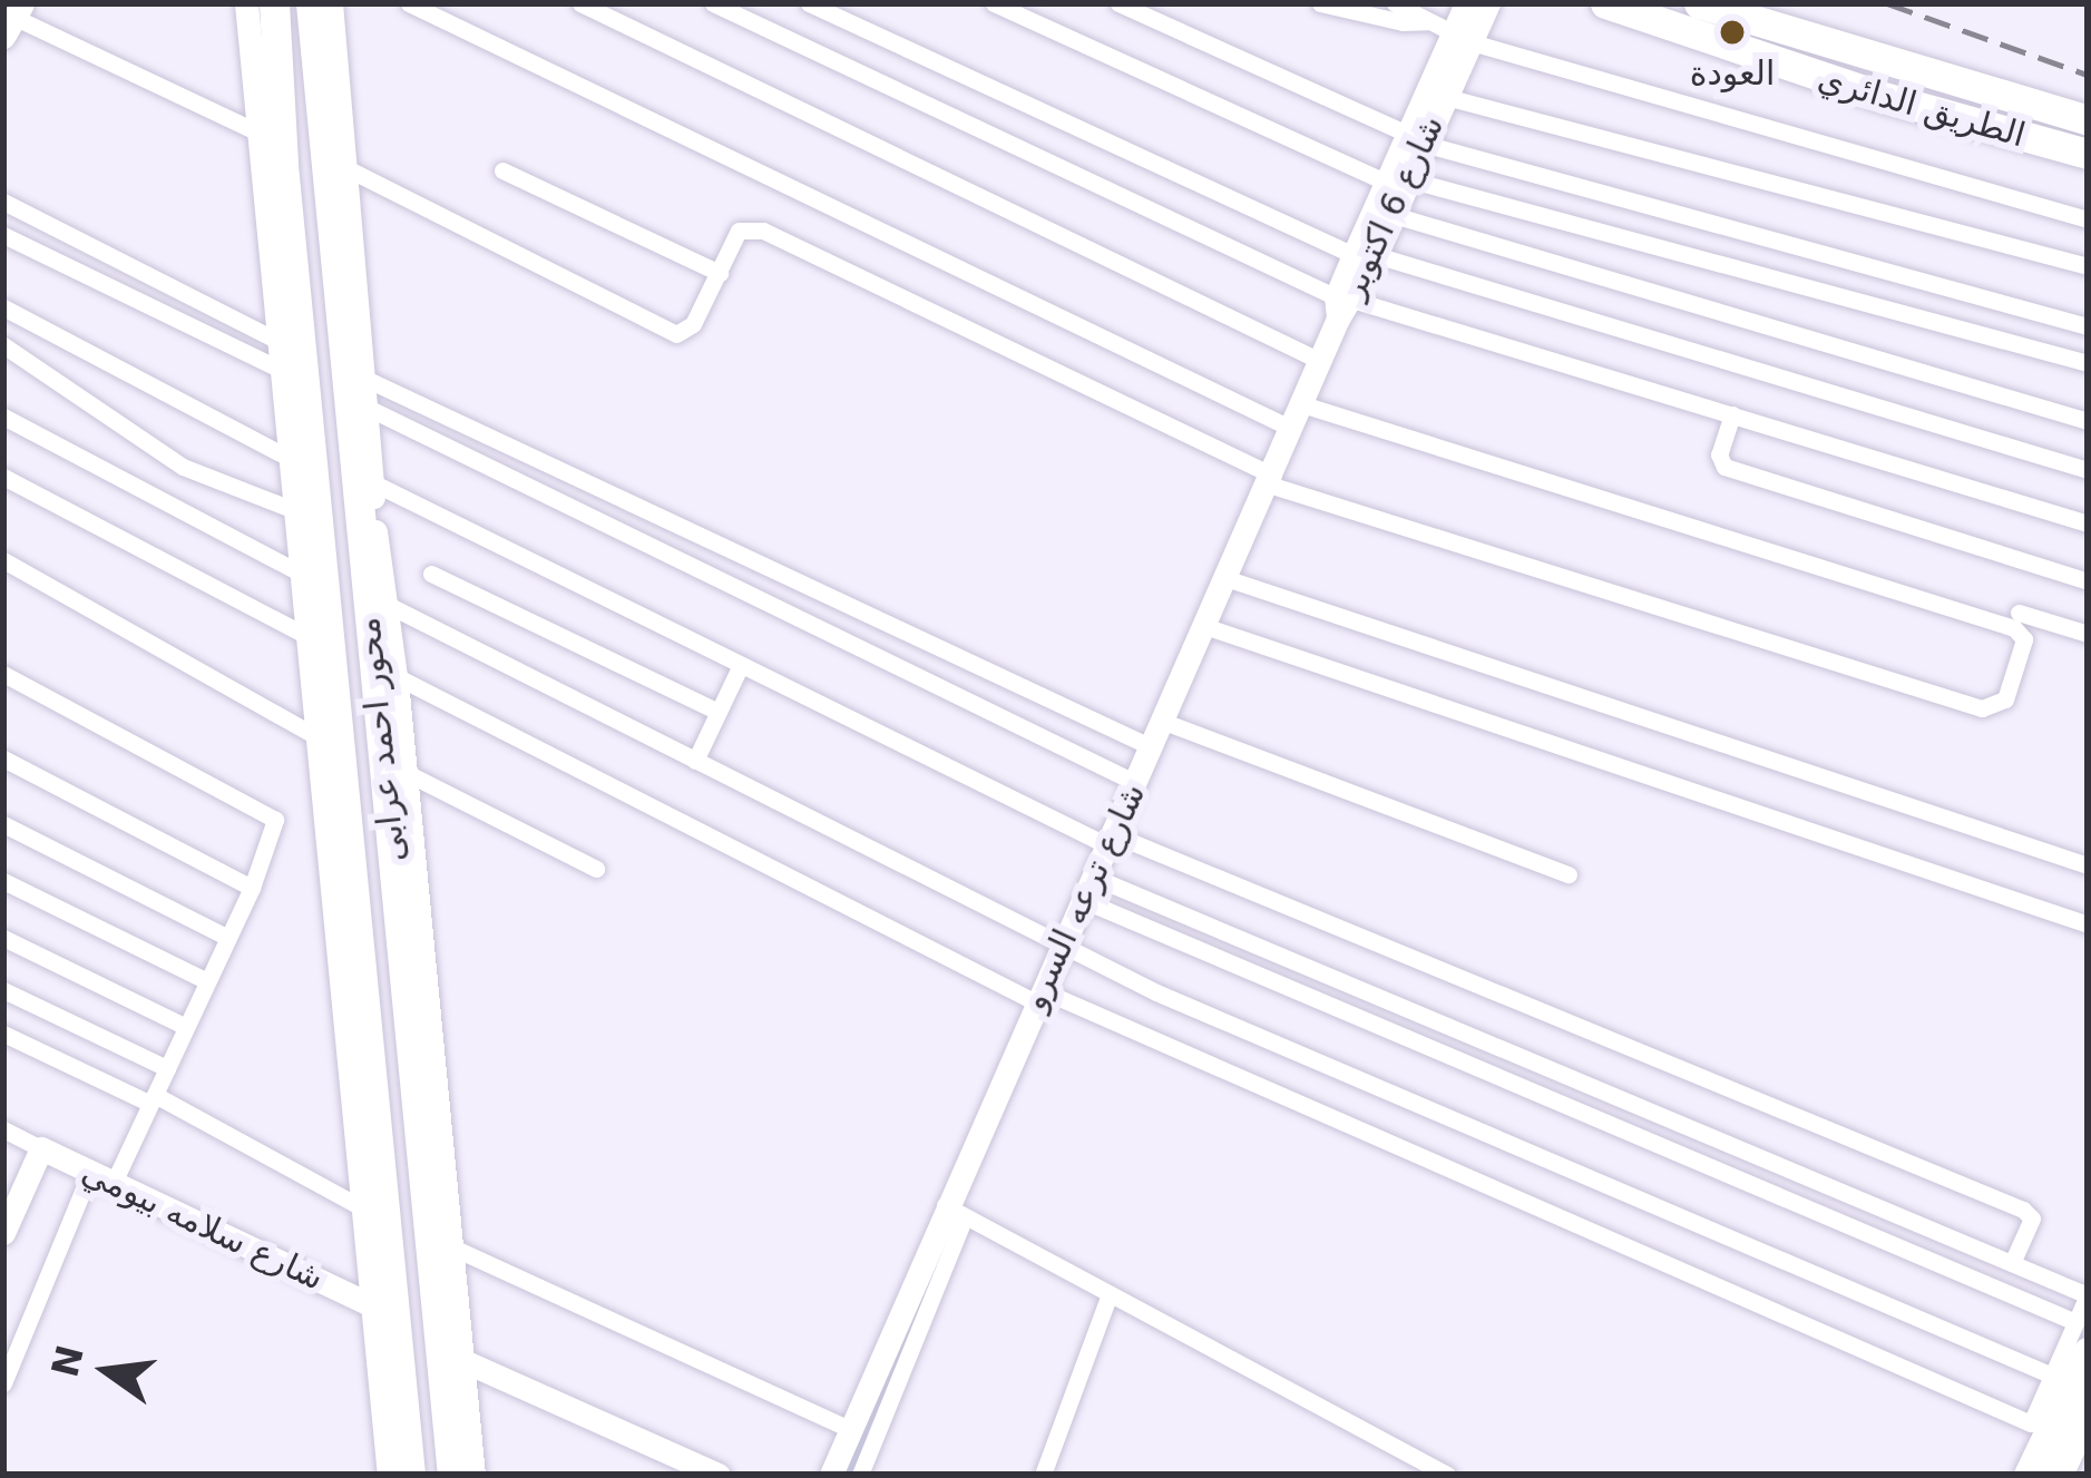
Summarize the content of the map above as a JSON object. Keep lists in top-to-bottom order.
{
  "streets": {
    "highway": ["الطريق الدائري", "محور احمد عرابى"],
    "street": ["شارع 6 اكتوبر", "شارع ترعه السرو", "شارع سلامه بيومي"]
  },
  "crossings": [
    ["شارع 6 اكتوبر", "شارع ترعه السرو"]
  ],
  "places": ["العودة"],
  "north": "left"
}
